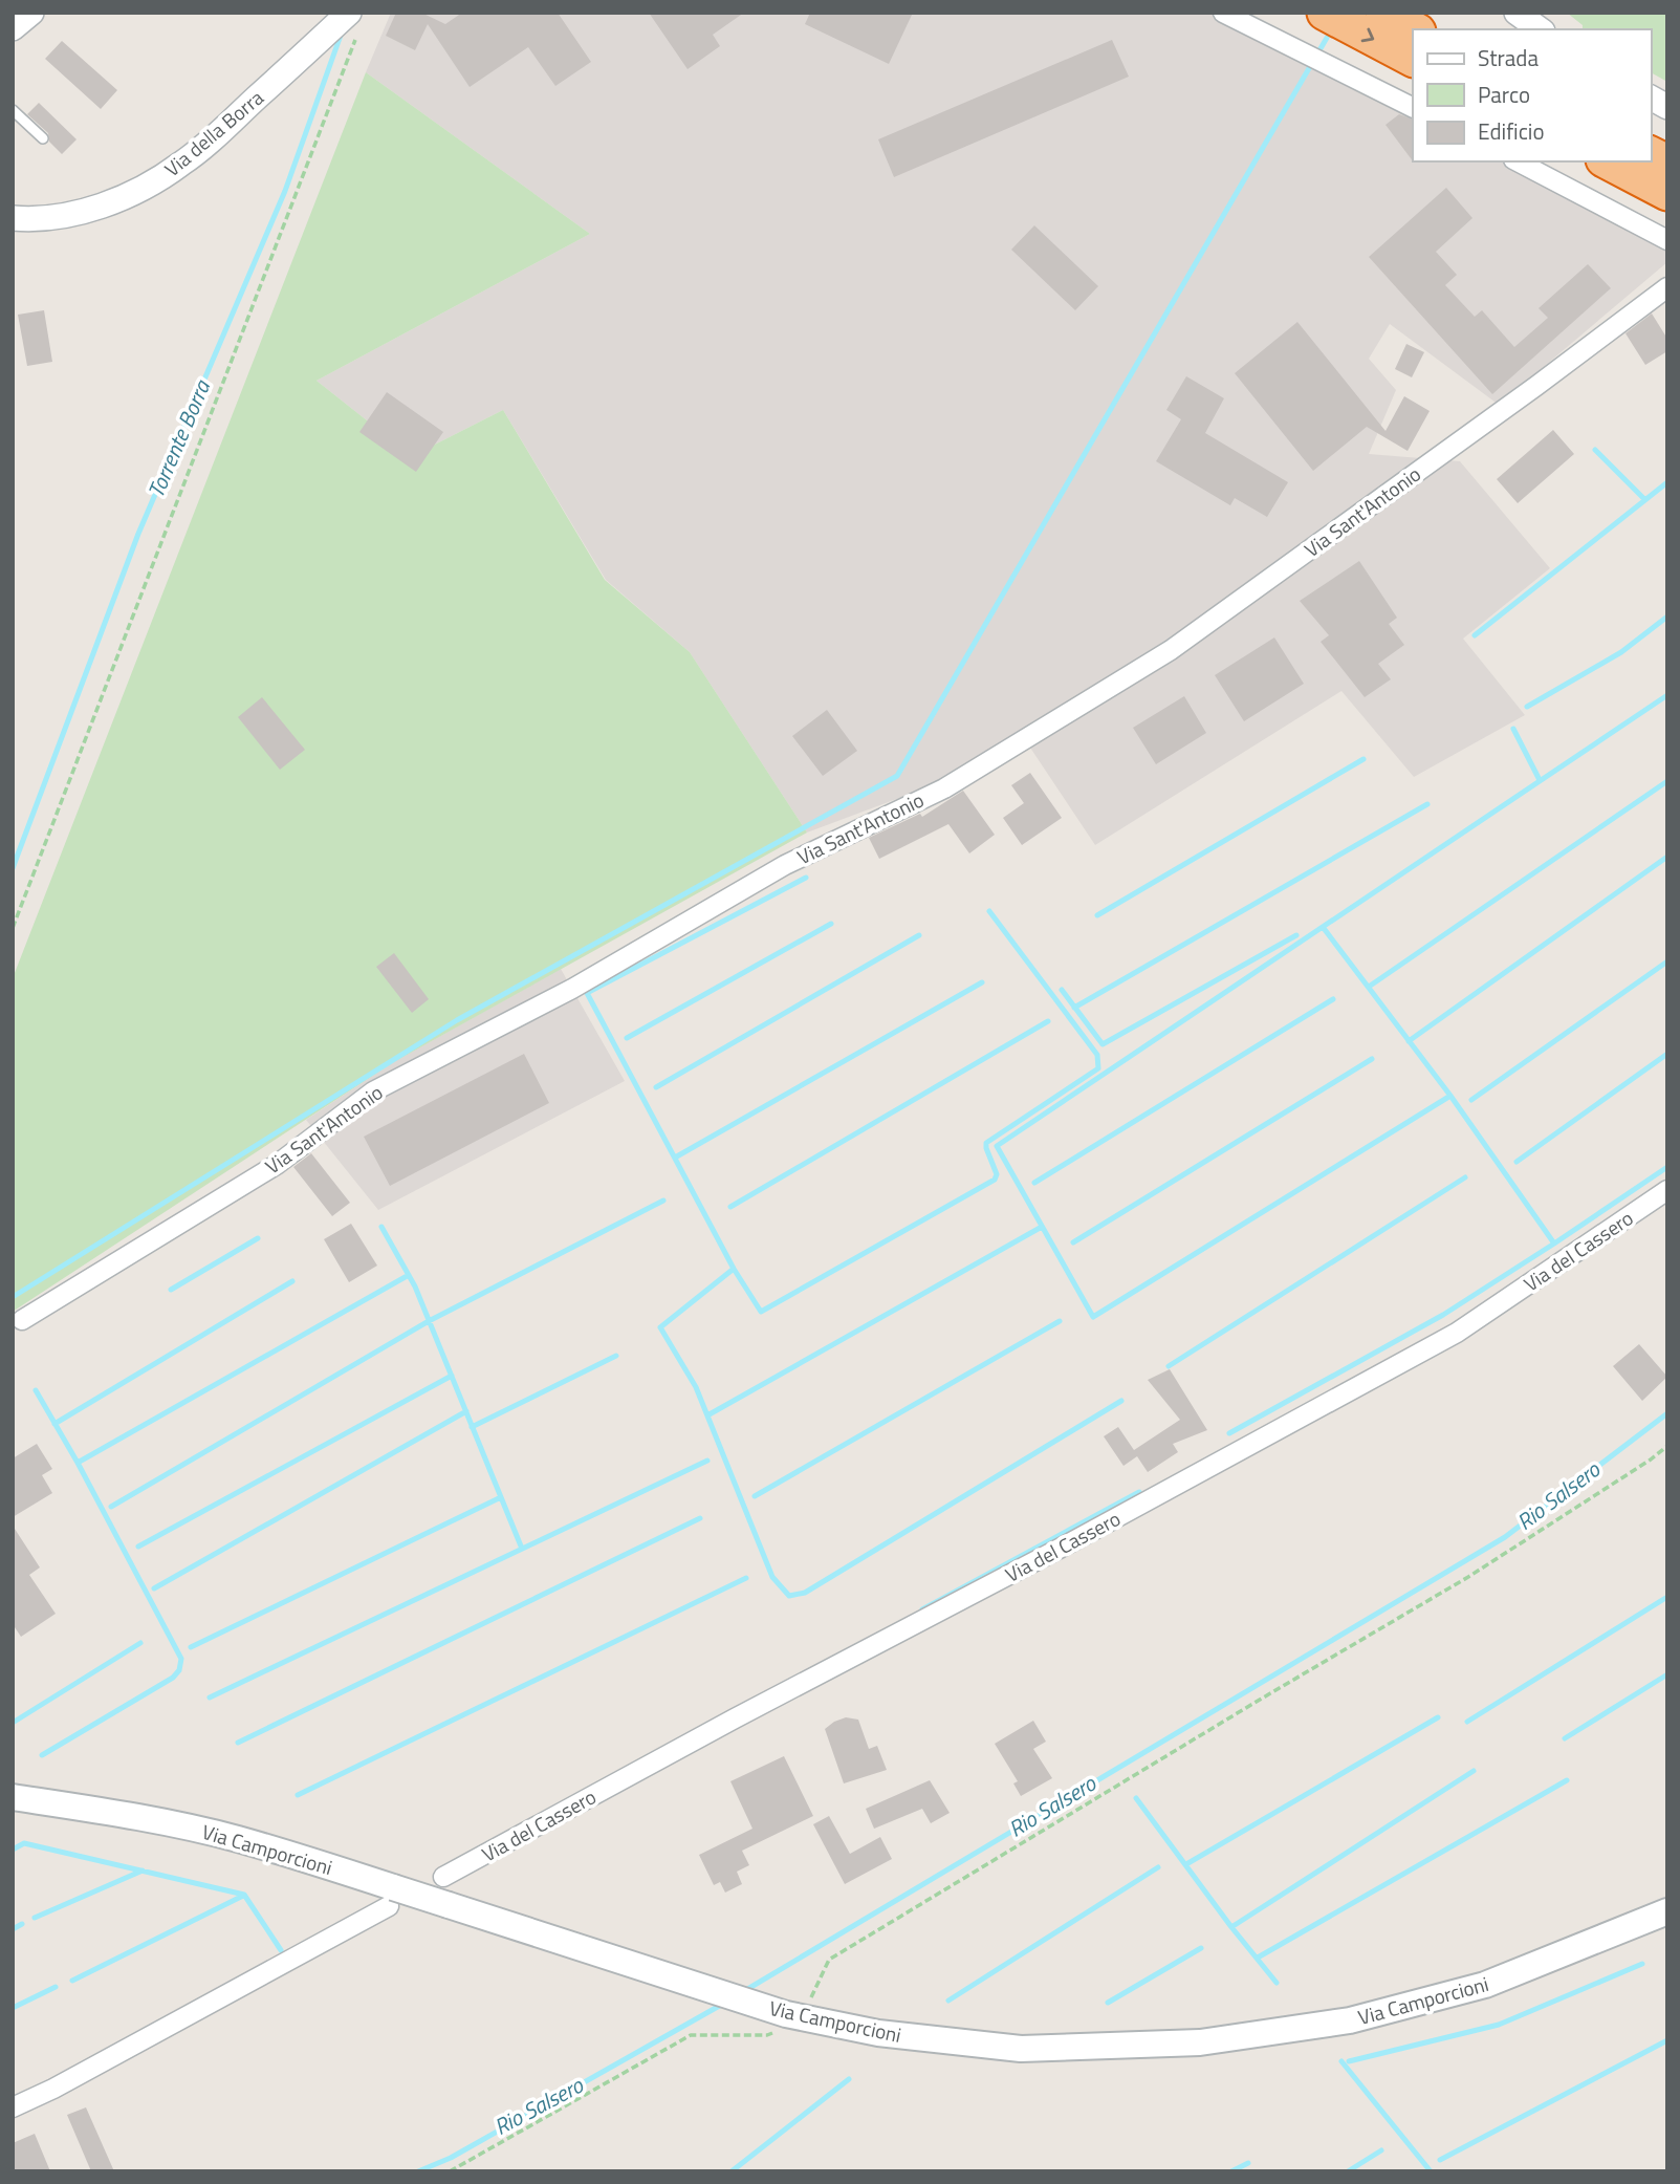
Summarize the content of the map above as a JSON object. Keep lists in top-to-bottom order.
{
  "streets": {
    "main road": ["Via Camporcioni"],
    "street": ["Via della Borra", "Via Sant'Antonio", "Via del Cassero"]
  },
  "water": ["Torrente Borra", "Rio Salsero"],
  "legend": ["Strada", "Parco", "Edificio"]
}
